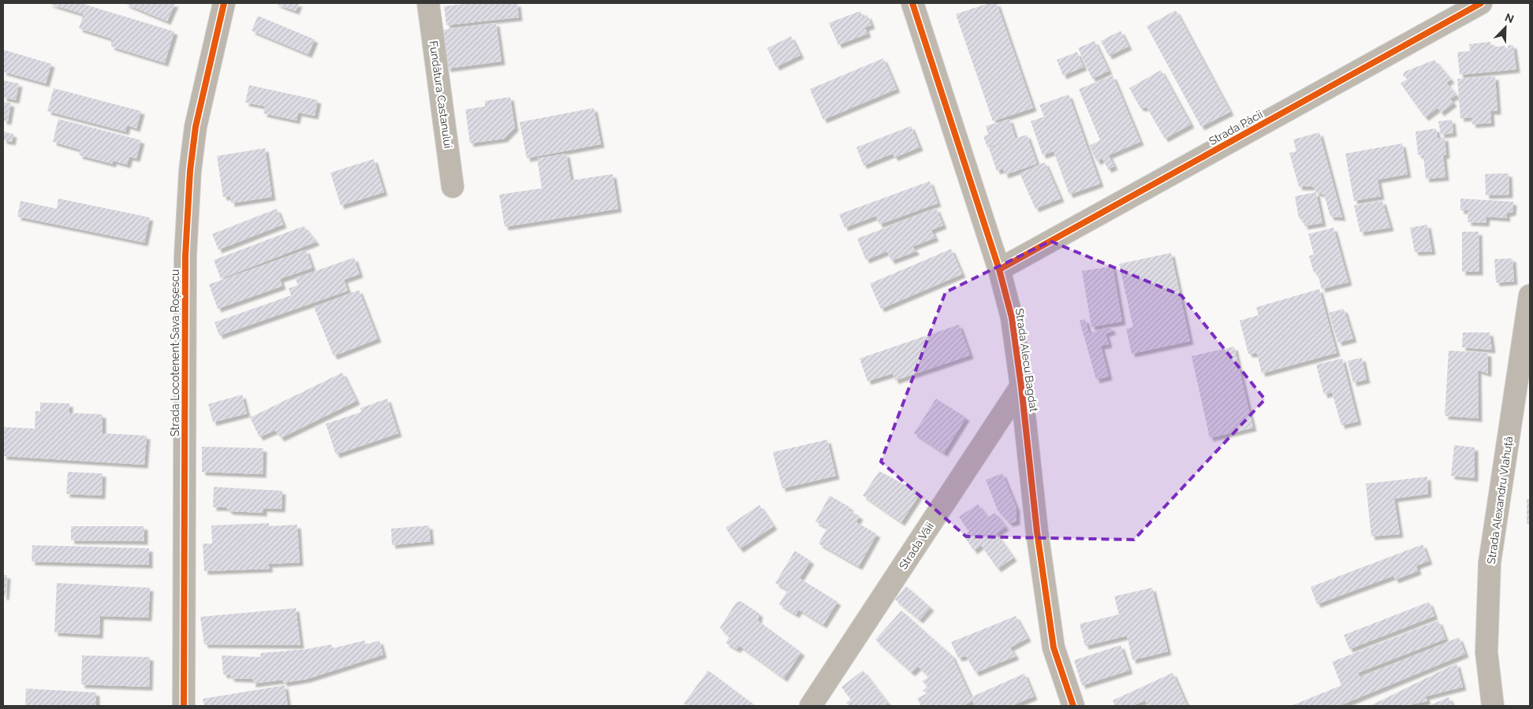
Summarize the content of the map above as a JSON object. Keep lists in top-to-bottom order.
{
  "streets": {
    "street": [
      "Fundătura Castanului",
      "Strada Păcii",
      "Strada Locotenent Sava Roșescu",
      "Strada Alecu Bagdat",
      "Strada Alexandru Vlahuță",
      "Strada Văii"
    ]
  },
  "crossings": [
    ["Strada Păcii", "Strada Alecu Bagdat"],
    ["Strada Alecu Bagdat", "Strada Văii"]
  ],
  "north": "top right"
}
